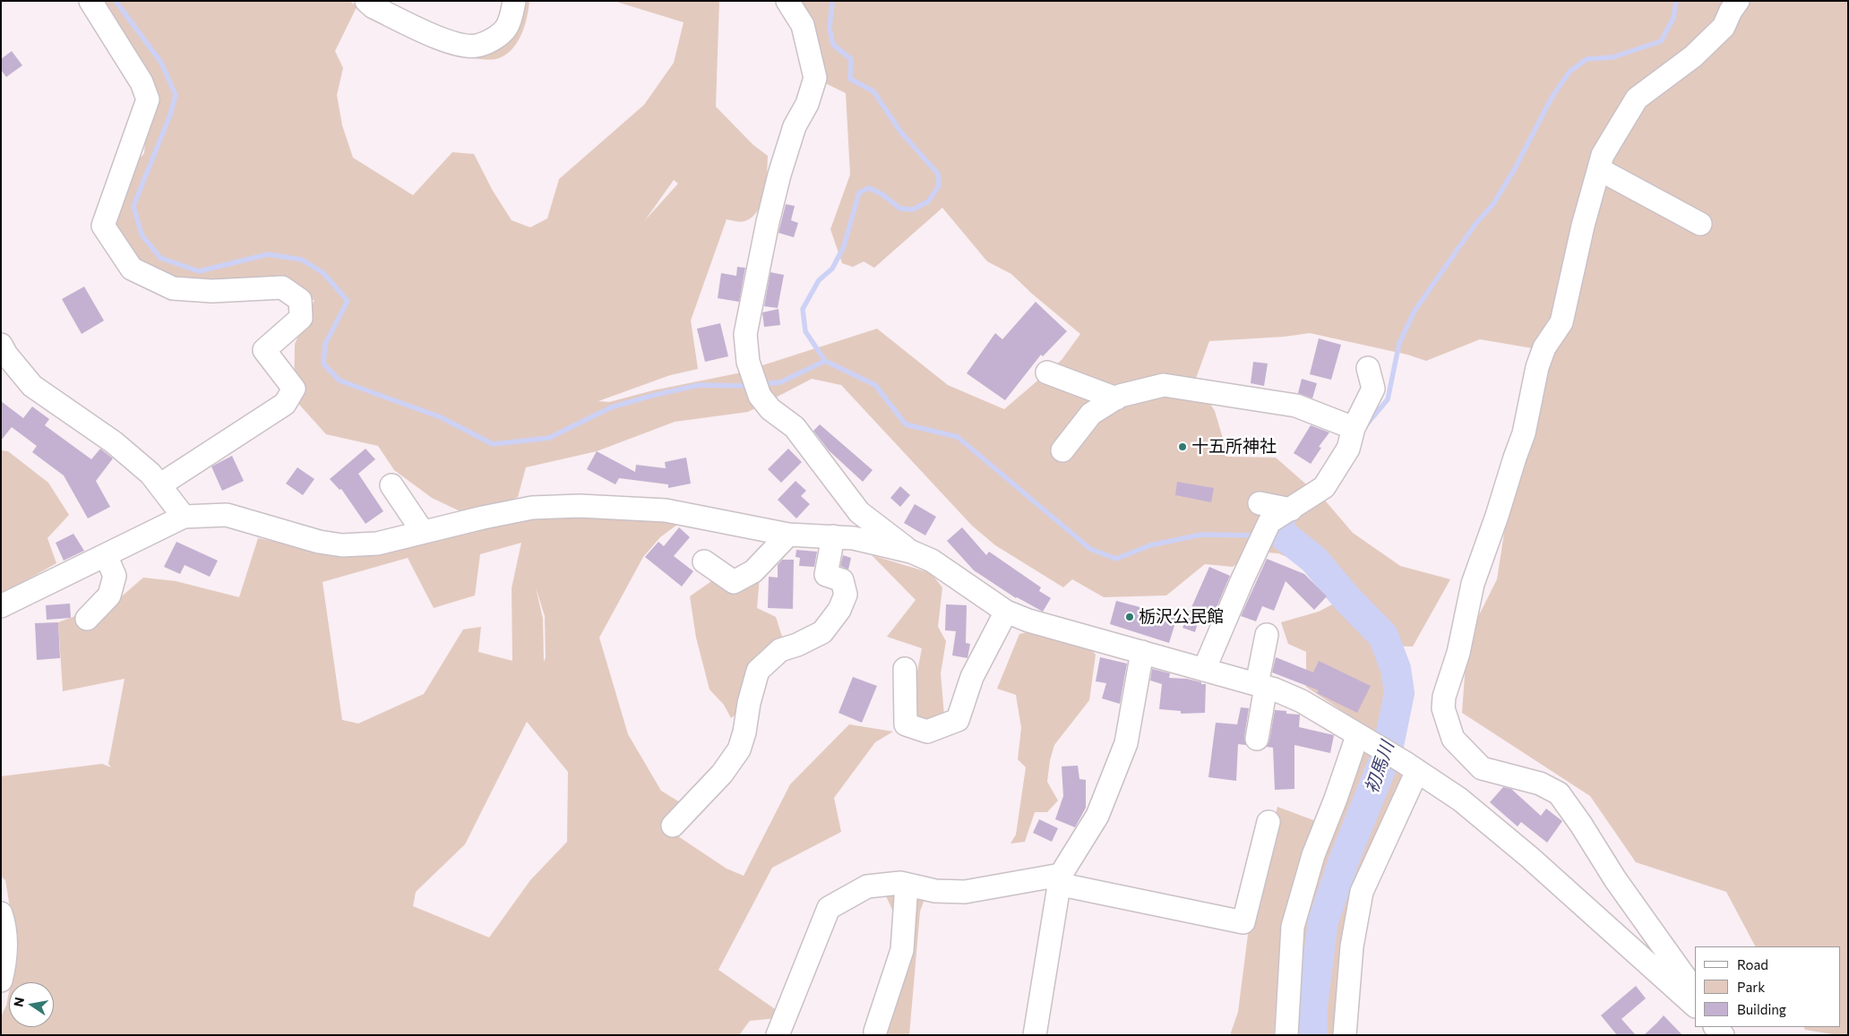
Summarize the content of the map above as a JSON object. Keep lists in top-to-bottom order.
{
  "water": ["初馬川"],
  "places": ["十五所神社", "栃沢公民館"],
  "legend": ["Road", "Park", "Building"],
  "north": "left"
}
